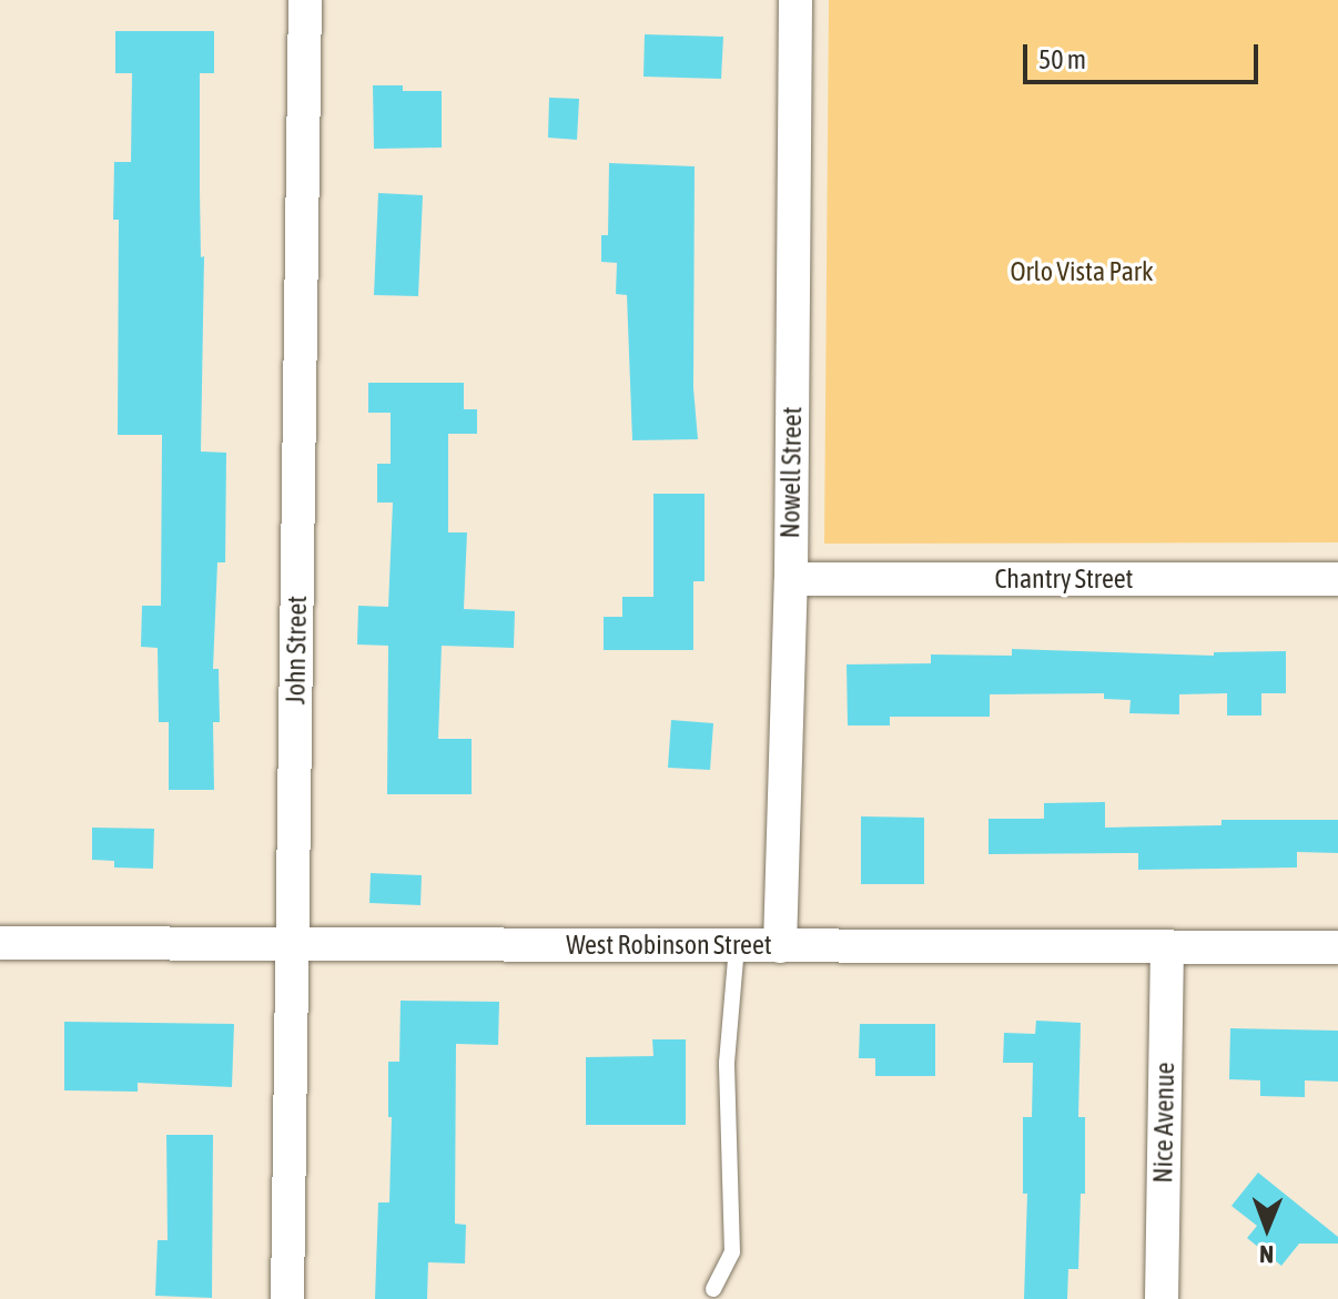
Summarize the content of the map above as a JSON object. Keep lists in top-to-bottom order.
{
  "streets": {
    "street": [
      "Nowell Street",
      "Chantry Street",
      "John Street",
      "West Robinson Street",
      "Nice Avenue"
    ]
  },
  "crossings": [
    ["Nowell Street", "Chantry Street"],
    ["Nowell Street", "West Robinson Street"],
    ["John Street", "West Robinson Street"],
    ["West Robinson Street", "Nice Avenue"]
  ],
  "parks": ["Orlo Vista Park"],
  "scale_bar": "50 m",
  "north": "bottom"
}
